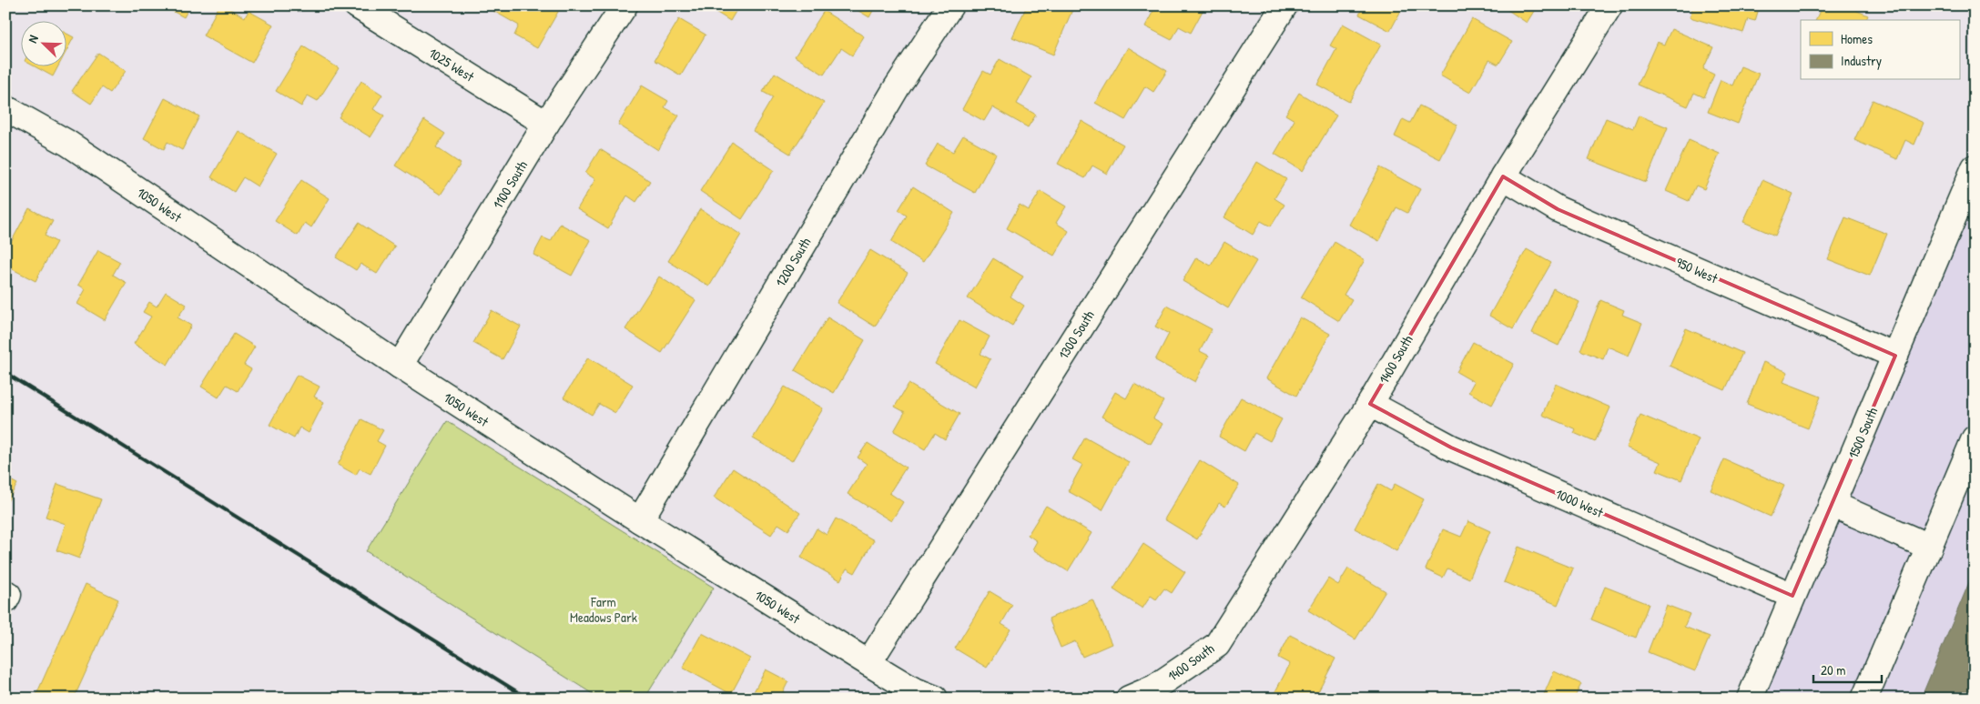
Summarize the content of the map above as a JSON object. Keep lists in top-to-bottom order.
{
  "streets": {
    "street": [
      "1025 West",
      "1100 South",
      "1050 West",
      "1200 South",
      "950 West",
      "1300 South",
      "1400 South",
      "1500 South",
      "1000 West"
    ]
  },
  "crossings": [
    ["1025 West", "1100 South"],
    ["1100 South", "1050 West"],
    ["1050 West", "1200 South"],
    ["1050 West", "1300 South"],
    ["950 West", "1400 South"],
    ["950 West", "1500 South"],
    ["1400 South", "1000 West"],
    ["1500 South", "1000 West"]
  ],
  "parks": ["Farm Meadows Park"],
  "legend": ["Homes", "Industry"],
  "scale_bar": "20 m",
  "north": "top left"
}
